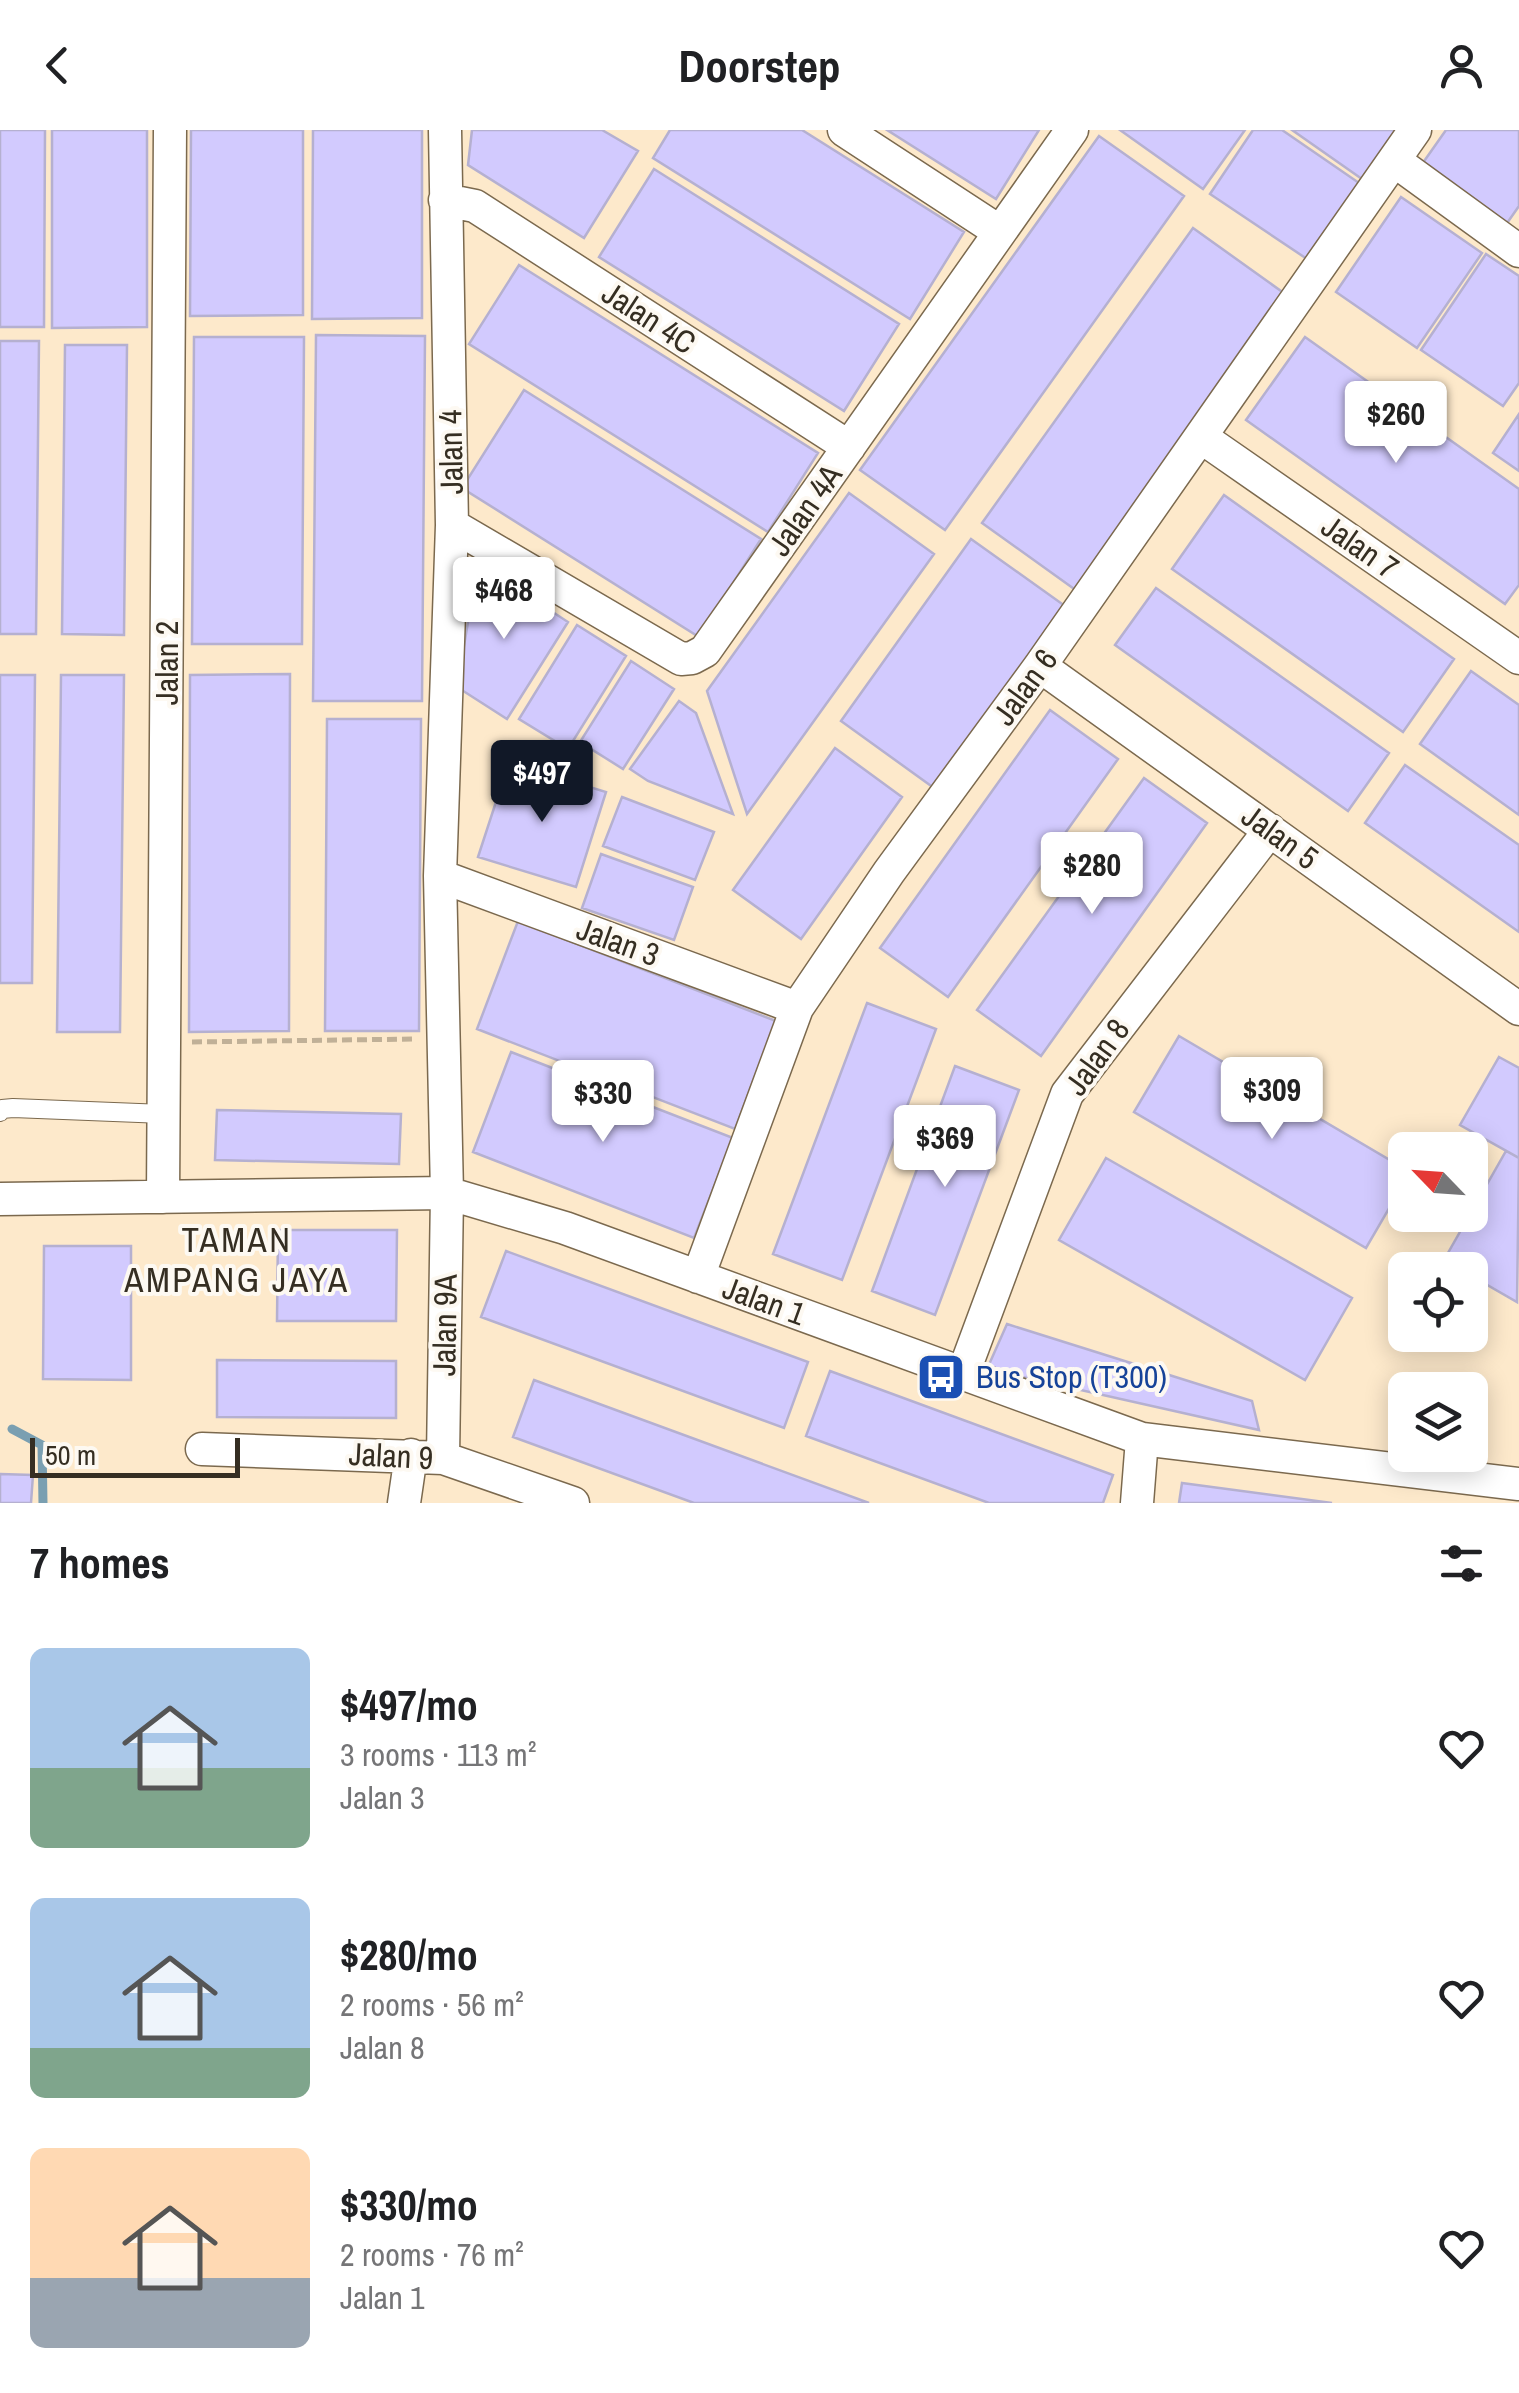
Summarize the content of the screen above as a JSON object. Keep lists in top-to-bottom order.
{
  "streets": {
    "street": [
      "Jalan 4C",
      "Jalan 4",
      "Jalan 4A",
      "Jalan 7",
      "Jalan 2",
      "Jalan 6",
      "Jalan 5",
      "Jalan 3",
      "Jalan 8",
      "Jalan 1",
      "Jalan 9A",
      "Jalan 9"
    ]
  },
  "crossings": [
    ["Jalan 4C", "Jalan 4"],
    ["Jalan 4C", "Jalan 4A"],
    ["Jalan 4", "Jalan 4A"],
    ["Jalan 4", "Jalan 3"],
    ["Jalan 4", "Jalan 1"],
    ["Jalan 4", "Jalan 9A"],
    ["Jalan 7", "Jalan 6"],
    ["Jalan 2", "Jalan 1"],
    ["Jalan 6", "Jalan 5"],
    ["Jalan 6", "Jalan 3"],
    ["Jalan 6", "Jalan 1"],
    ["Jalan 5", "Jalan 8"],
    ["Jalan 8", "Jalan 1"],
    ["Jalan 1", "Jalan 9A"],
    ["Jalan 9A", "Jalan 9"]
  ],
  "districts": ["TAMAN AMPANG JAYA"],
  "places": {
    "bus stop": ["Bus Stop (T300)"]
  },
  "scale_bar": "50 m",
  "north": "top left",
  "page": {
    "header": "Doorstep",
    "price": [
      "$260",
      "$468",
      "$497",
      "$280",
      "$309",
      "$330",
      "$369"
    ],
    "scale": "50 m",
    "heading": "7 homes",
    "list": [
      {
        "name": "$497/mo",
        "note": "3 rooms · 113 m² · Jalan 3"
      },
      {
        "name": "$280/mo",
        "note": "2 rooms · 56 m² · Jalan 8"
      },
      {
        "name": "$330/mo",
        "note": "2 rooms · 76 m² · Jalan 1"
      }
    ]
  }
}
